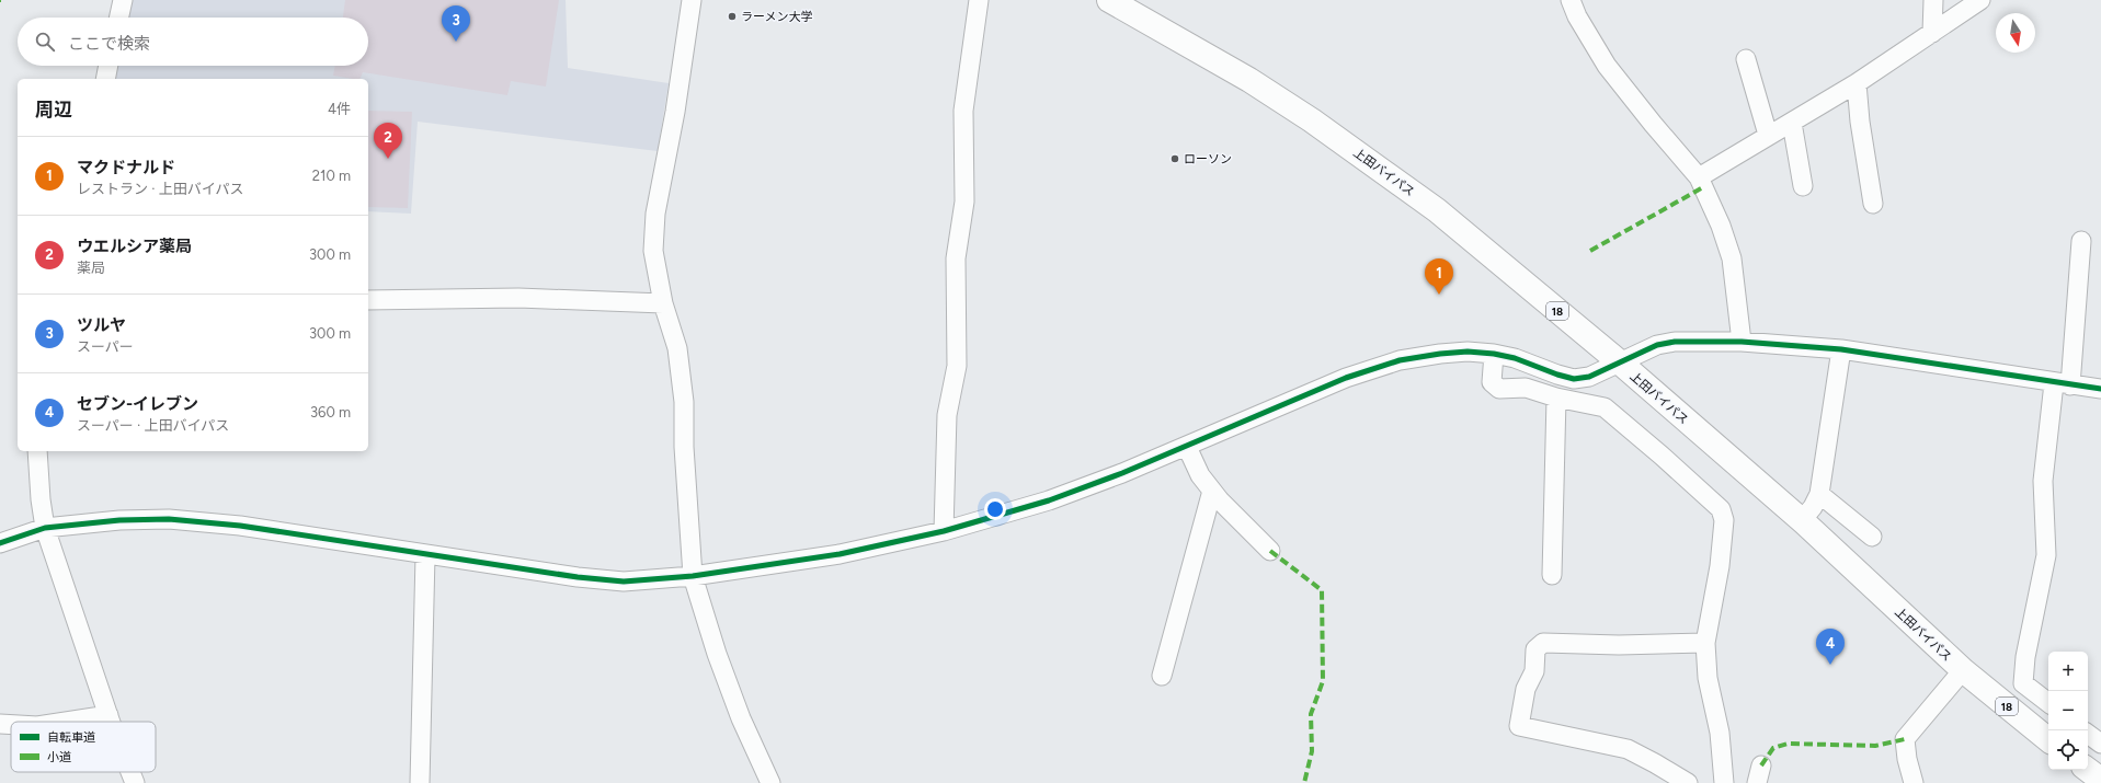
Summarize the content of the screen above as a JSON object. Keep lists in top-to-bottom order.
{
  "streets": {
    "highway": ["上田バイパス", "18"]
  },
  "places": ["ラーメン大学", "ローソン"],
  "legend": ["自転車道", "小道"],
  "north": "bottom",
  "page": {
    "pins": [
      "3",
      "2",
      "1",
      "4"
    ],
    "search": "ここで検索",
    "heading": ["周辺", "4件"],
    "list": [
      {
        "mark": "1",
        "name": "マクドナルド",
        "note": "レストラン · 上田バイパス",
        "value": "210 m"
      },
      {
        "mark": "2",
        "name": "ウエルシア薬局",
        "note": "薬局",
        "value": "300 m"
      },
      {
        "mark": "3",
        "name": "ツルヤ",
        "note": "スーパー",
        "value": "300 m"
      },
      {
        "mark": "4",
        "name": "セブン-イレブン",
        "note": "スーパー · 上田バイパス",
        "value": "360 m"
      }
    ],
    "map_buttons": ["+", "−"]
  }
}
